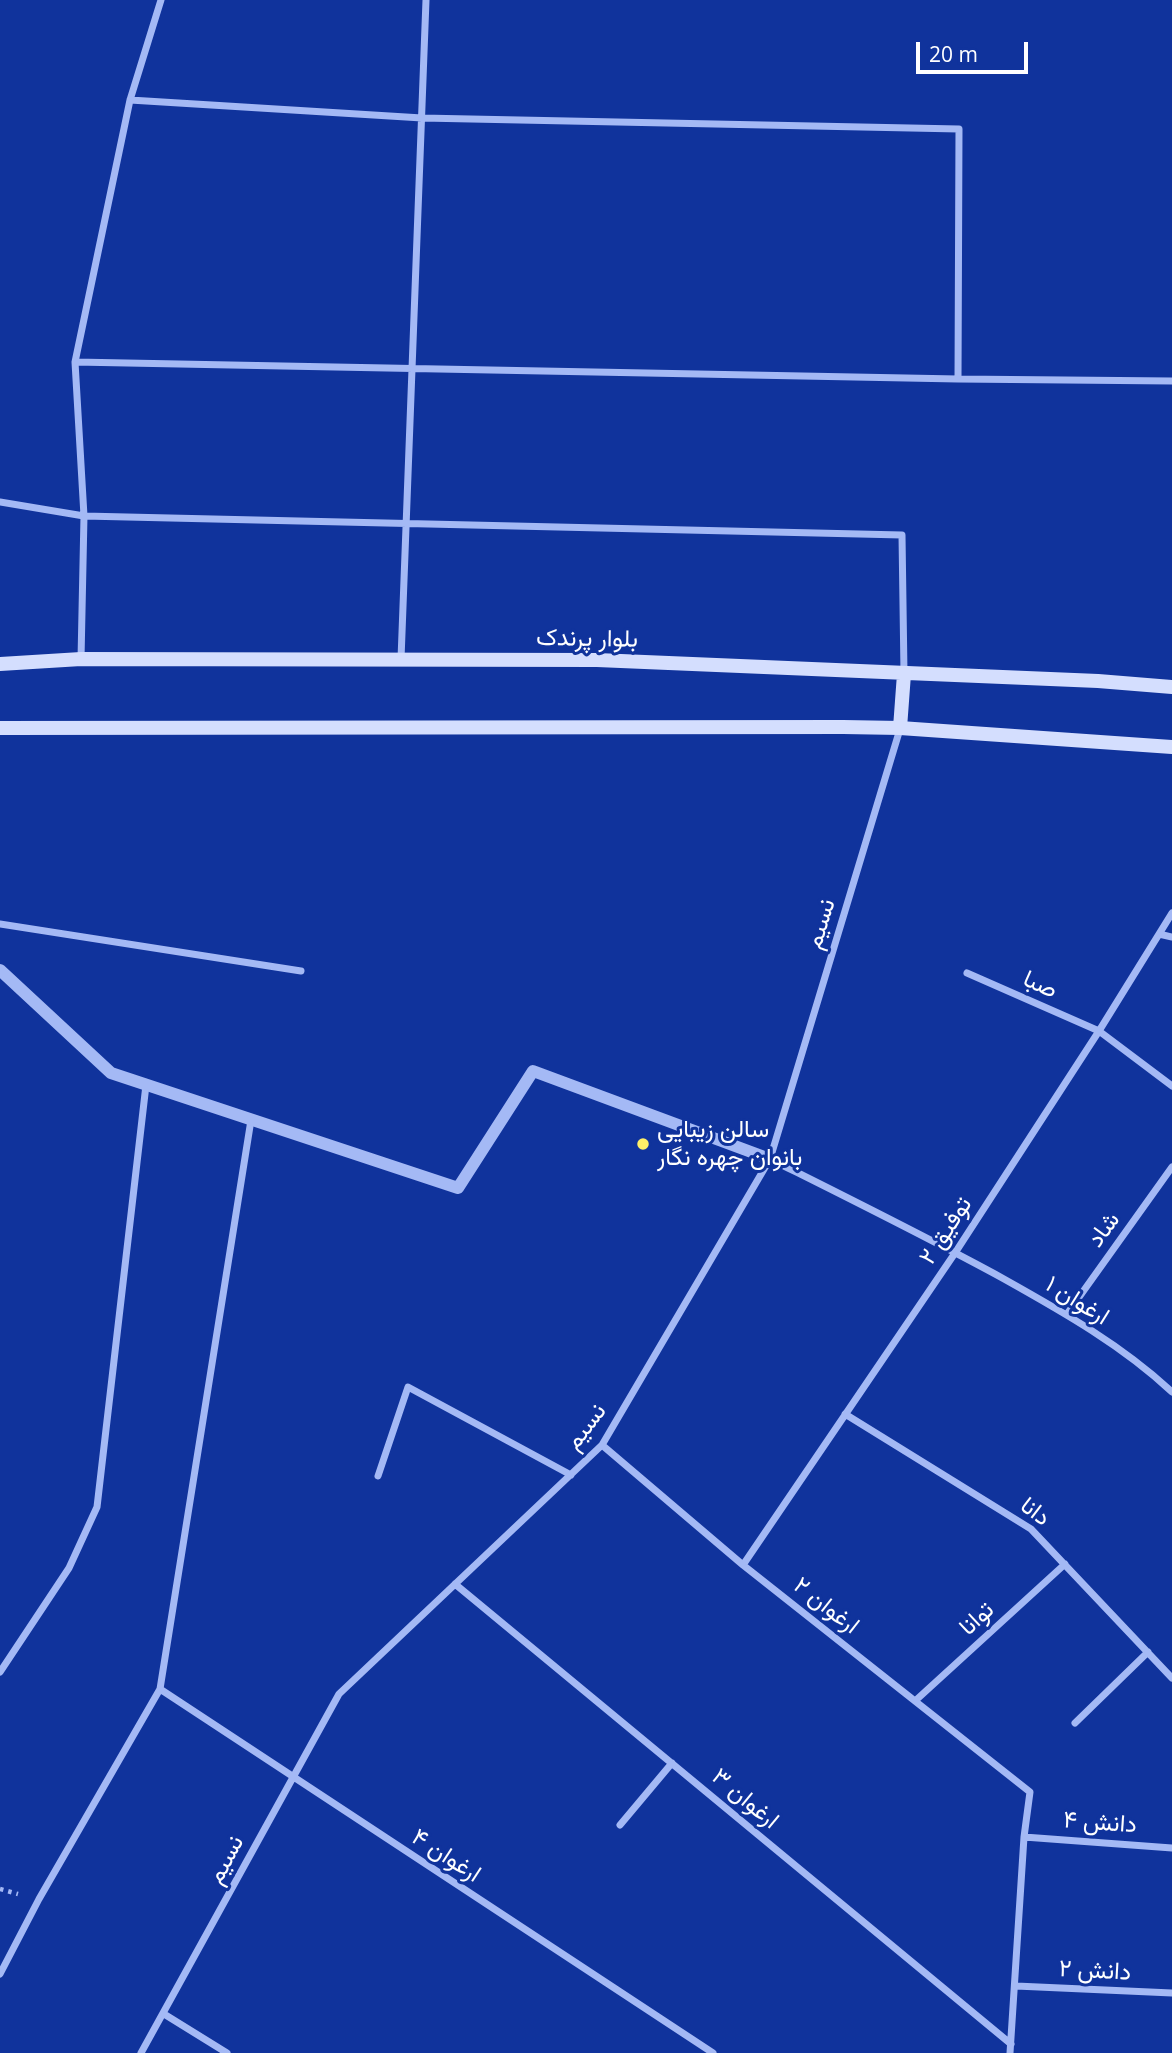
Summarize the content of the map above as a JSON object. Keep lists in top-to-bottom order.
{
  "streets": {
    "main road": ["بلوار پرندک"],
    "street": [
      "نسیم",
      "صبا",
      "شاد",
      "توفیق ۲",
      "ارغوان ۱",
      "دانا",
      "ارغوان ۲",
      "توانا",
      "ارغوان ۳",
      "دانش ۴",
      "ارغوان ۴",
      "دانش ۲"
    ]
  },
  "crossings": [
    ["نسیم", "ارغوان ۱"],
    ["نسیم", "ارغوان ۲"],
    ["نسیم", "ارغوان ۳"],
    ["نسیم", "ارغوان ۴"],
    ["صبا", "توفیق ۲"],
    ["شاد", "ارغوان ۱"],
    ["توفیق ۲", "ارغوان ۱"],
    ["توفیق ۲", "دانا"],
    ["توفیق ۲", "ارغوان ۲"],
    ["دانا", "توانا"],
    ["ارغوان ۲", "توانا"],
    ["ارغوان ۲", "دانش ۴"]
  ],
  "places": ["سالن زیبایی بانوان چهره نگار"],
  "scale_bar": "20 m"
}
